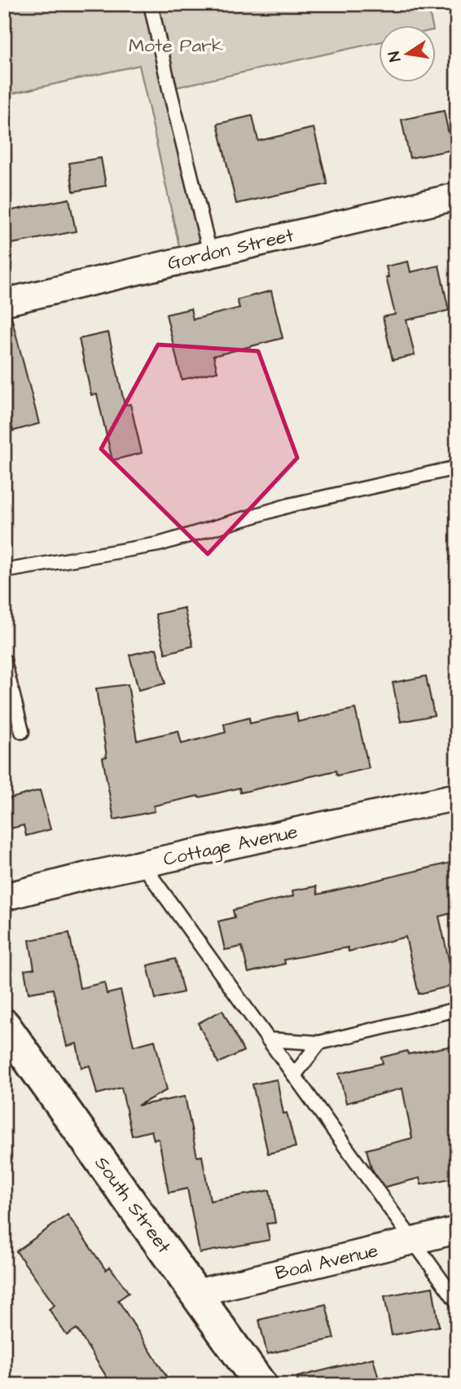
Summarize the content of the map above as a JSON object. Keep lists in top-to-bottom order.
{
  "streets": {
    "street": [
      "Gordon Street",
      "Cottage Avenue",
      "South Street",
      "Boal Avenue"
    ]
  },
  "crossings": [
    ["South Street", "Boal Avenue"]
  ],
  "parks": ["Mote Park"],
  "north": "left"
}
